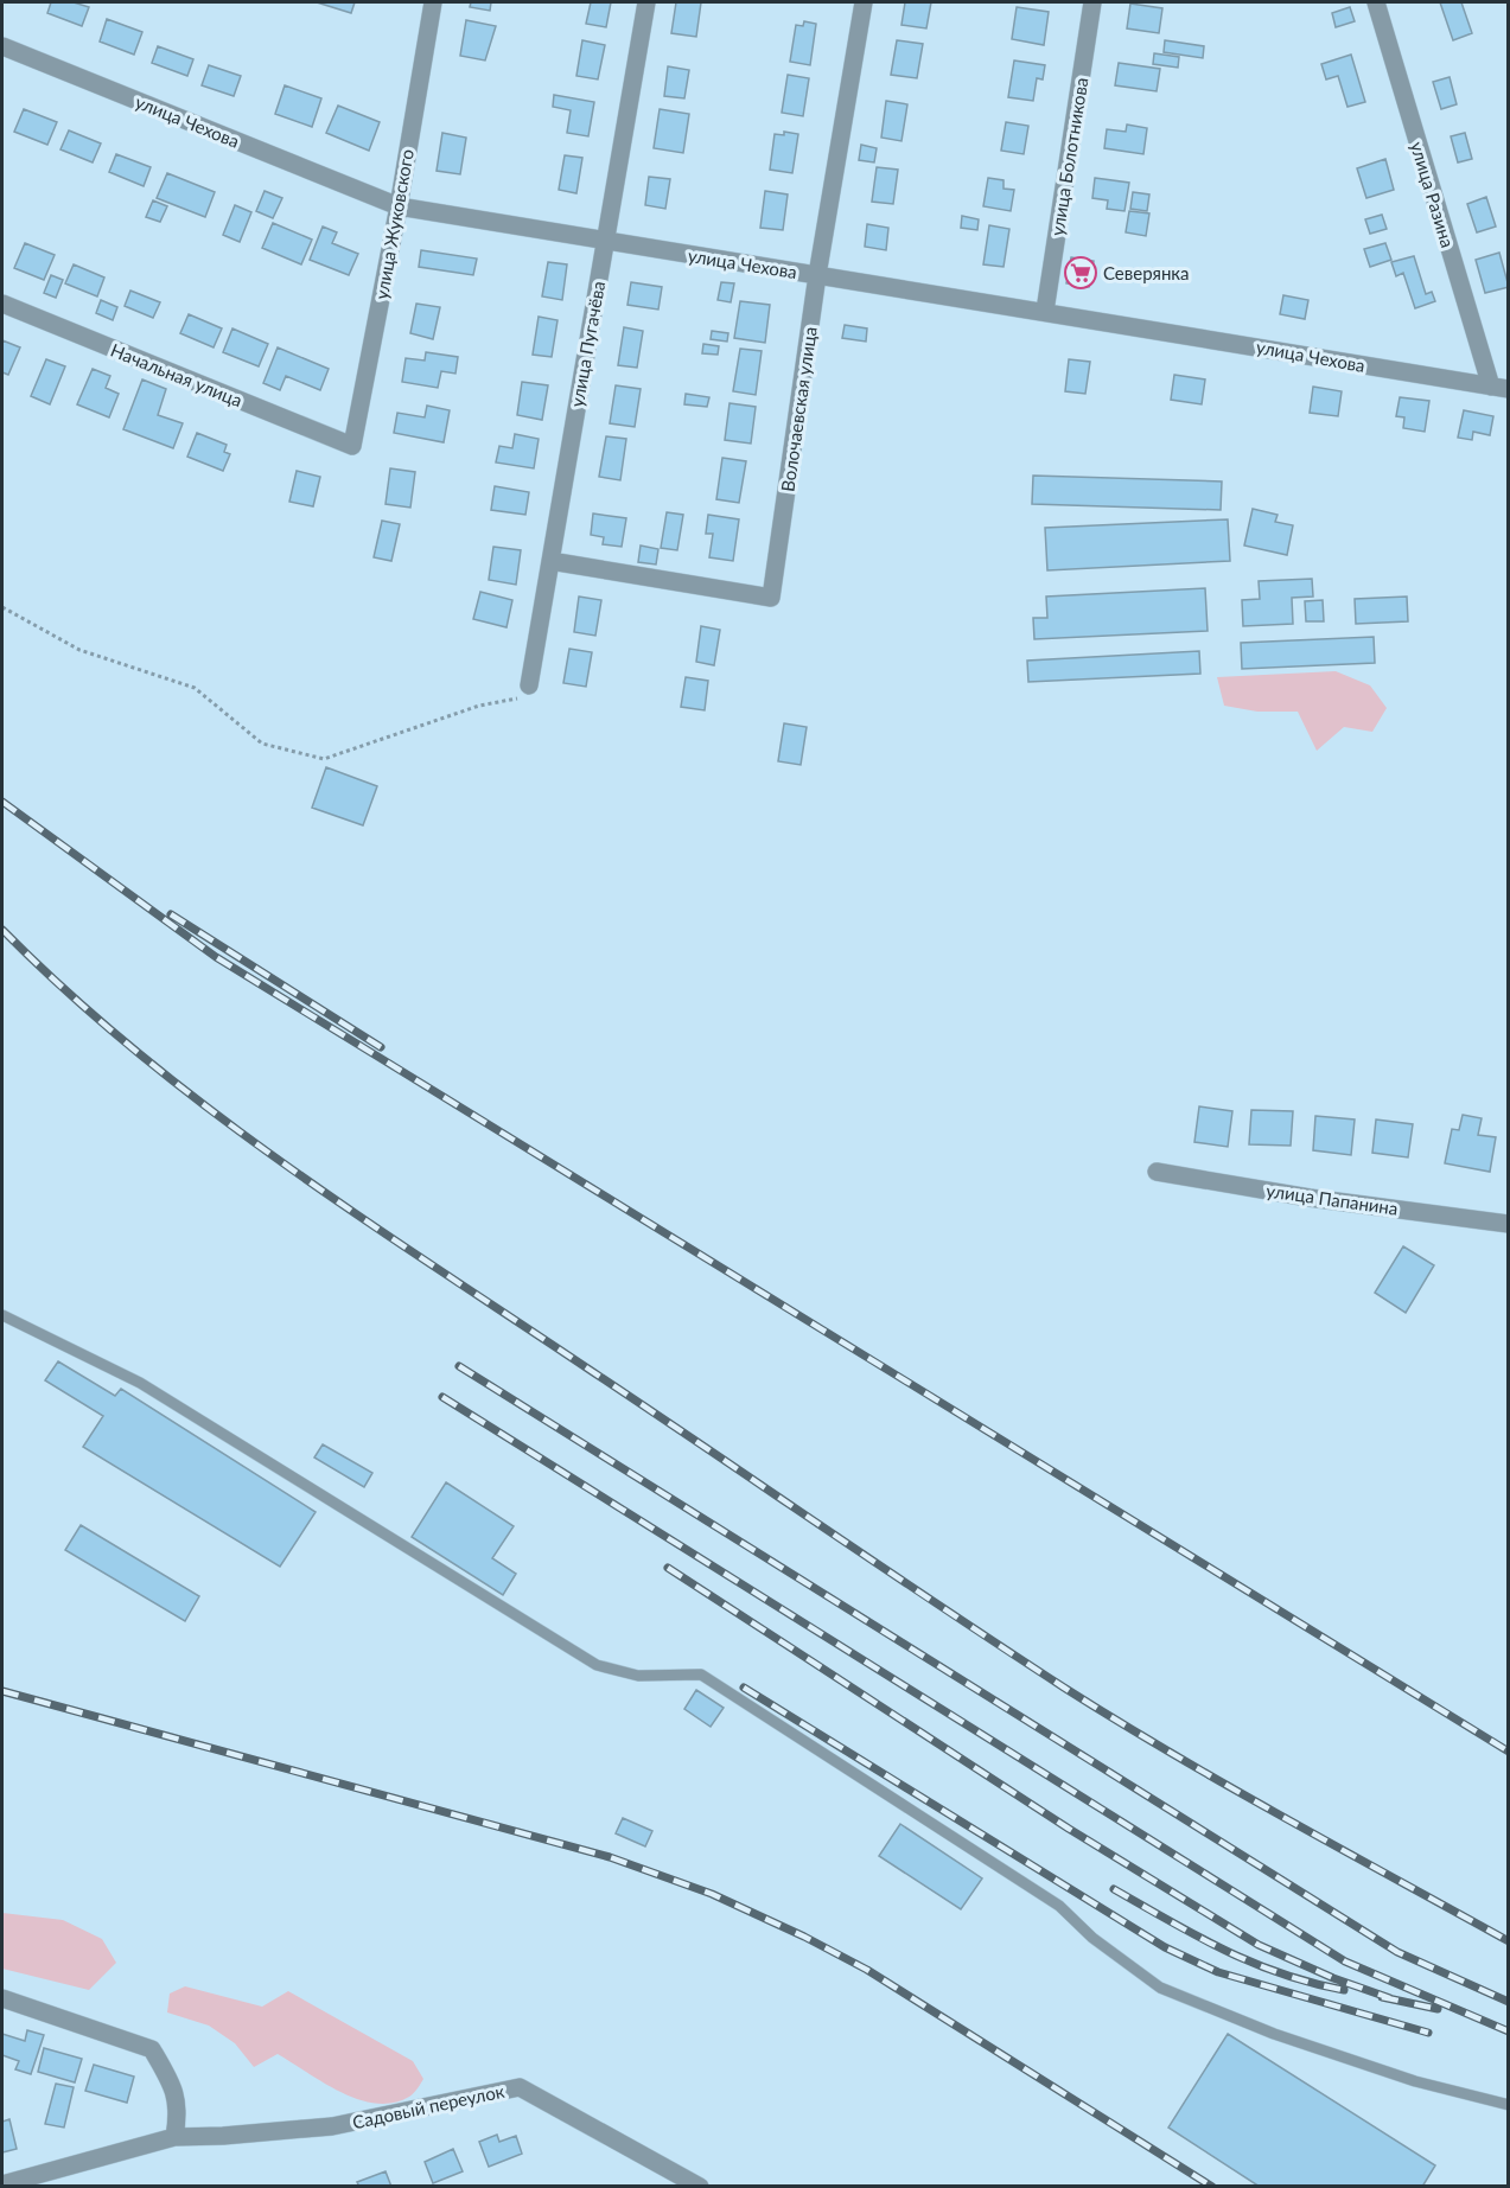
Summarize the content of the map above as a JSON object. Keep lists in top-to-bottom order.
{
  "streets": {
    "street": [
      "улица Чехова",
      "улица Болотникова",
      "улица Разина",
      "улица Жуковского",
      "улица Пугачёва",
      "Начальная улица",
      "Волочаевская улица",
      "улица Папанина",
      "Садовый переулок"
    ]
  },
  "crossings": [
    ["улица Чехова", "улица Болотникова"],
    ["улица Чехова", "улица Разина"],
    ["улица Чехова", "улица Жуковского"],
    ["улица Чехова", "улица Пугачёва"],
    ["улица Чехова", "Волочаевская улица"],
    ["улица Жуковского", "Начальная улица"],
    ["улица Пугачёва", "Волочаевская улица"]
  ],
  "places": {
    "supermarket": ["Северянка"]
  }
}
